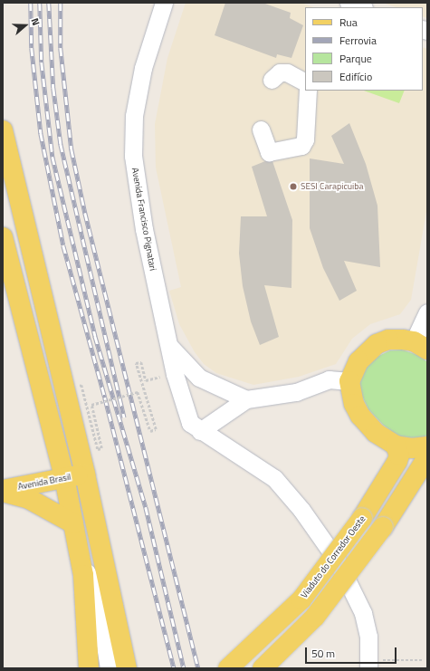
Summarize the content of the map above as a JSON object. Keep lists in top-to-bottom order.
{
  "streets": {
    "main road": ["Avenida Brasil", "Viaduto do Corredor Oeste"],
    "street": ["Avenida Francisco Pignatari"]
  },
  "places": ["SESI Carapicuiba"],
  "legend": [
    "Rua",
    "Ferrovia",
    "Parque",
    "Edifício"
  ],
  "scale_bar": "50 m",
  "north": "right"
}
